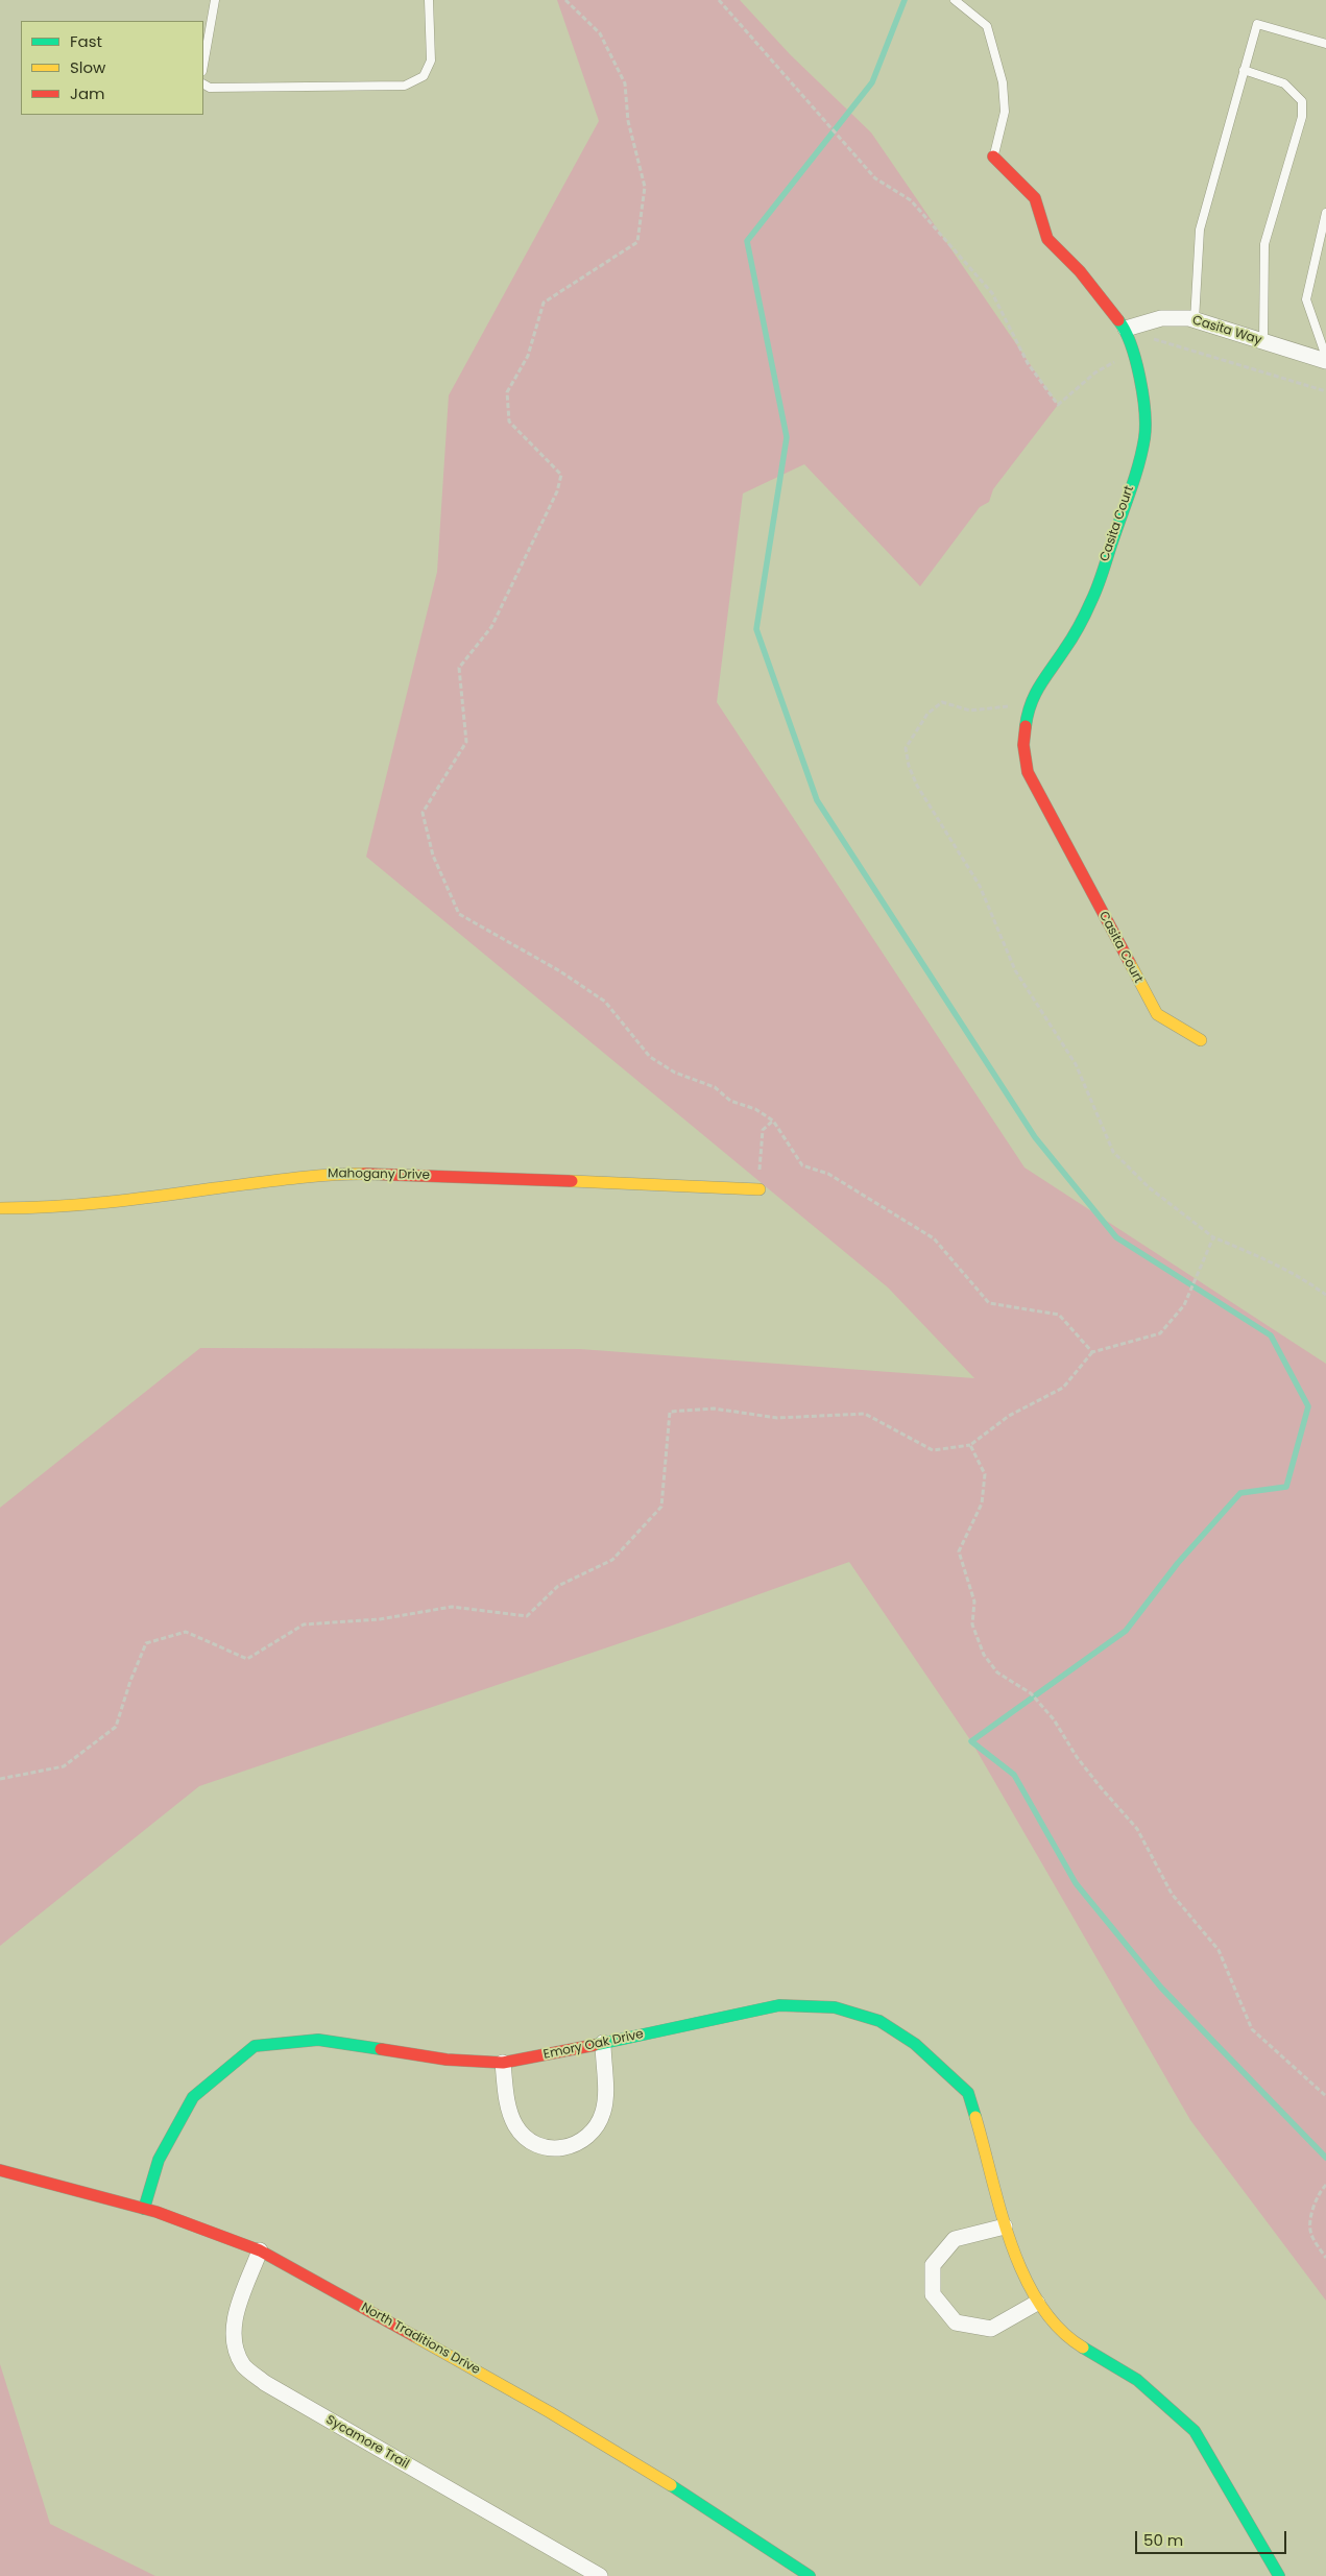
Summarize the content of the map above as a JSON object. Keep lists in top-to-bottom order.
{
  "streets": {
    "street": [
      "Casita Way",
      "Casita Court",
      "Mahogany Drive",
      "Emory Oak Drive",
      "North Traditions Drive",
      "Sycamore Trail"
    ]
  },
  "crossings": [
    ["Casita Way", "Casita Court"],
    ["Emory Oak Drive", "North Traditions Drive"],
    ["North Traditions Drive", "Sycamore Trail"]
  ],
  "legend": ["Fast", "Slow", "Jam"],
  "scale_bar": "50 m"
}
